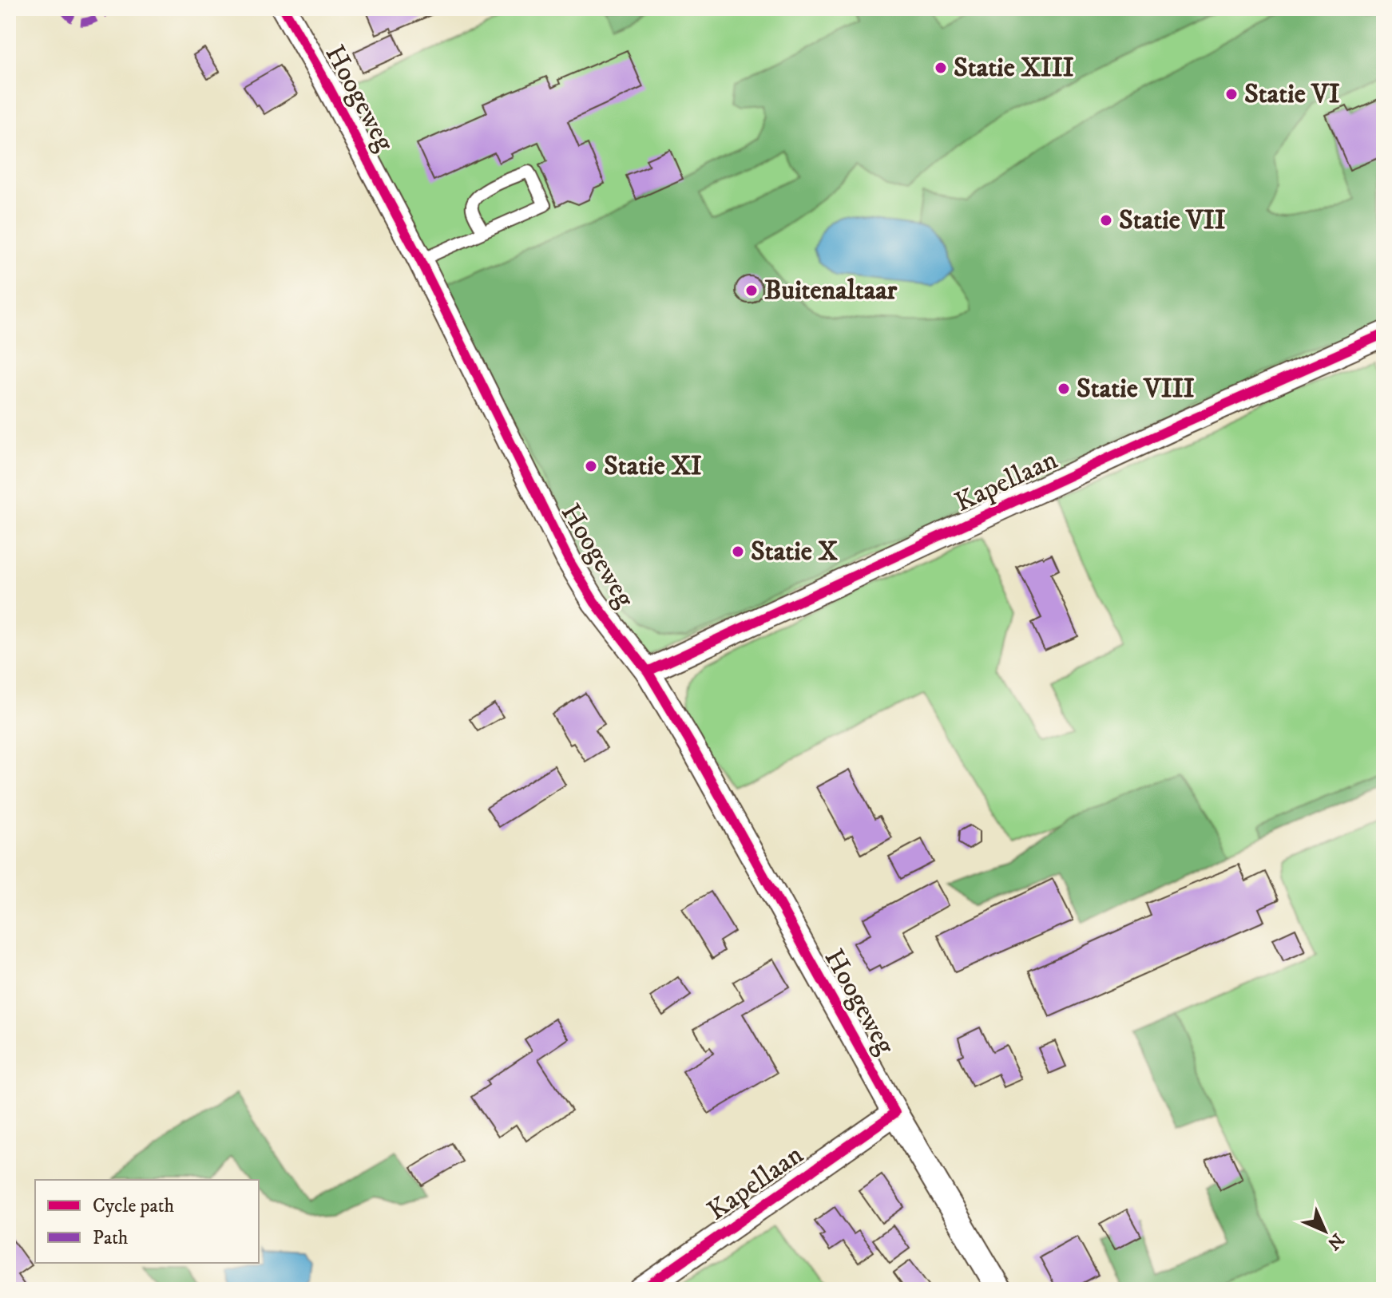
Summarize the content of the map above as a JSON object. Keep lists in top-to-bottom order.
{
  "streets": {
    "street": ["Hoogeweg", "Kapellaan"]
  },
  "crossings": [
    ["Hoogeweg", "Kapellaan"]
  ],
  "places": [
    "Statie XIII",
    "Statie VI",
    "Statie VII",
    "Buitenaltaar",
    "Statie VIII",
    "Statie XI",
    "Statie X"
  ],
  "legend": ["Cycle path", "Path"],
  "north": "bottom right"
}
